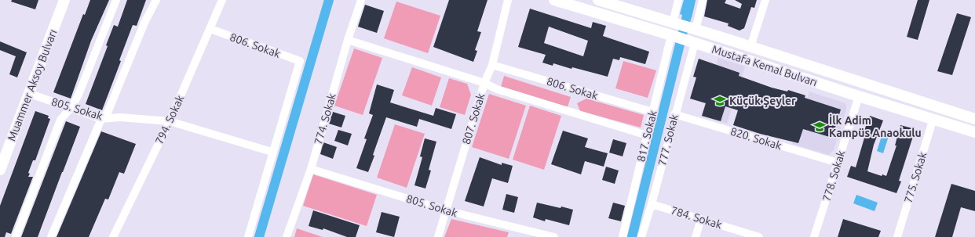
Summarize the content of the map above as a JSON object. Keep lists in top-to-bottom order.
{
  "streets": {
    "main road": ["Mustafa Kemal Bulvarı", "Muammer Aksoy Bulvarı"],
    "street": [
      "806. Sokak",
      "805. Sokak",
      "774. Sokak",
      "807. Sokak",
      "794. Sokak",
      "817. Sokak",
      "820. Sokak",
      "777. Sokak",
      "778. Sokak",
      "775. Sokak",
      "784. Sokak"
    ]
  },
  "crossings": [
    ["806. Sokak", "805. Sokak"],
    ["806. Sokak", "807. Sokak"],
    ["806. Sokak", "794. Sokak"],
    ["806. Sokak", "817. Sokak"],
    ["Mustafa Kemal Bulvarı", "817. Sokak"],
    ["Mustafa Kemal Bulvarı", "777. Sokak"],
    ["Mustafa Kemal Bulvarı", "778. Sokak"],
    ["Mustafa Kemal Bulvarı", "775. Sokak"],
    ["Muammer Aksoy Bulvarı", "805. Sokak"],
    ["805. Sokak", "774. Sokak"],
    ["805. Sokak", "807. Sokak"],
    ["805. Sokak", "794. Sokak"],
    ["820. Sokak", "777. Sokak"],
    ["820. Sokak", "778. Sokak"],
    ["777. Sokak", "784. Sokak"]
  ],
  "places": {
    "school or university": ["Küçük Şeyler", "İlk Adim Kampüs Anaokulu"]
  }
}
